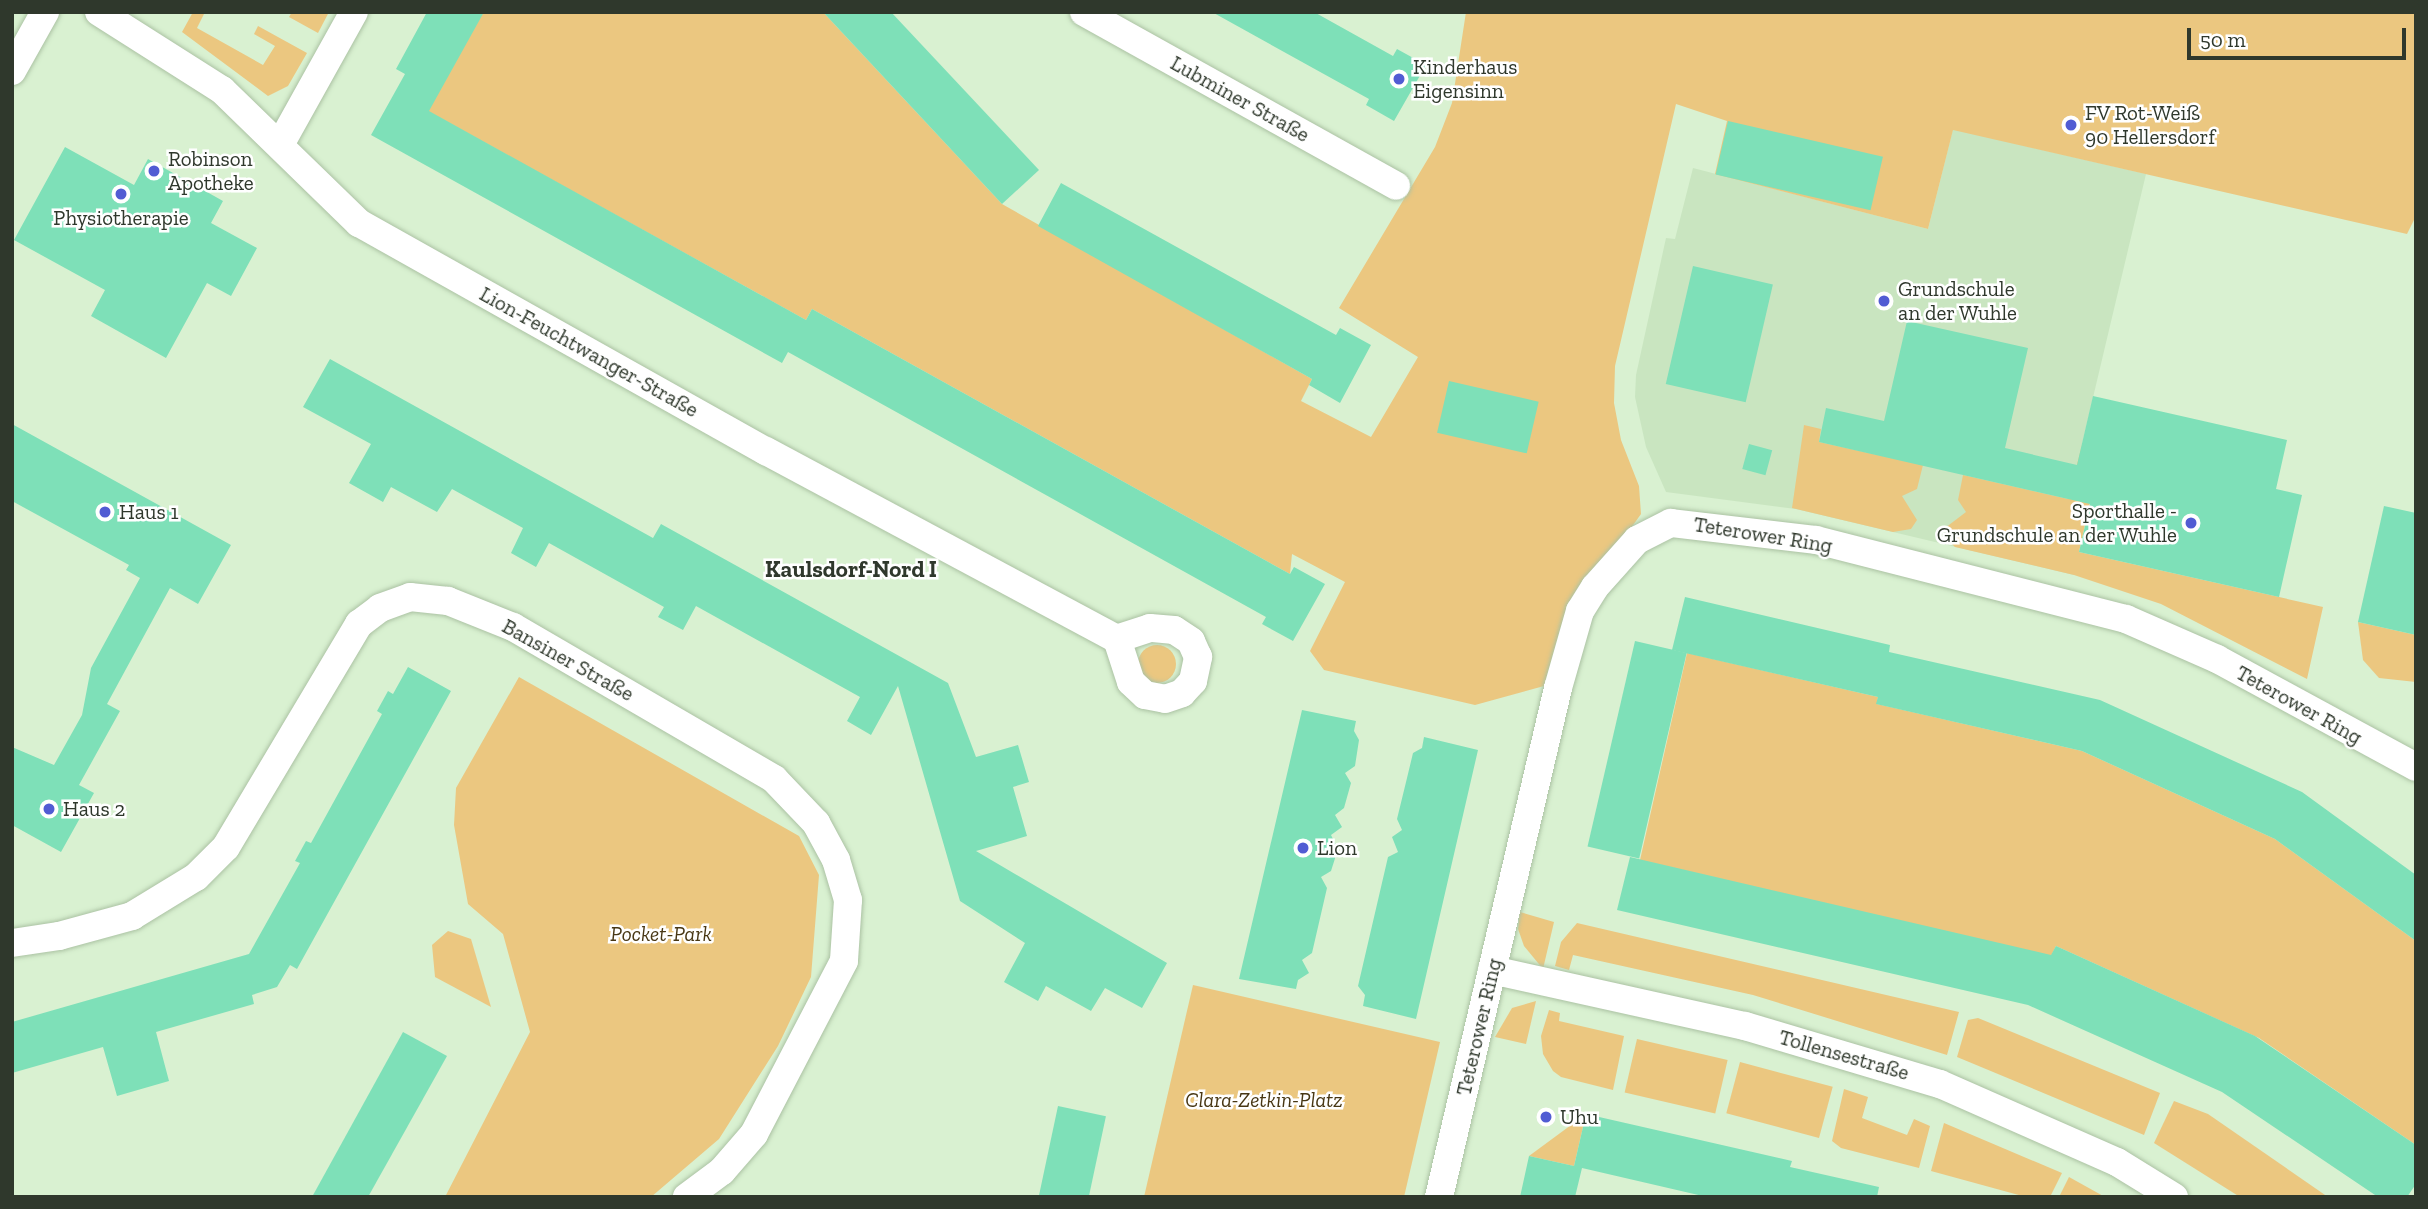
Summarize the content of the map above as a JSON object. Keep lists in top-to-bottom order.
{
  "streets": {
    "street": [
      "Lubminer Straße",
      "Lion-Feuchtwanger-Straße",
      "Teterower Ring",
      "Bansiner Straße",
      "Tollensestraße"
    ]
  },
  "crossings": [
    ["Teterower Ring", "Tollensestraße"]
  ],
  "districts": ["Kaulsdorf-Nord I"],
  "parks": ["Pocket-Park", "Clara-Zetkin-Platz"],
  "places": [
    "Kinderhaus Eigensinn",
    "FV Rot-Weiß 90 Hellersdorf",
    "Robinson Apotheke",
    "Physiotherapie",
    "Grundschule an der Wuhle",
    "Haus 1",
    "Sporthalle - Grundschule an der Wuhle",
    "Haus 2",
    "Lion",
    "Uhu"
  ],
  "scale_bar": "50 m"
}
